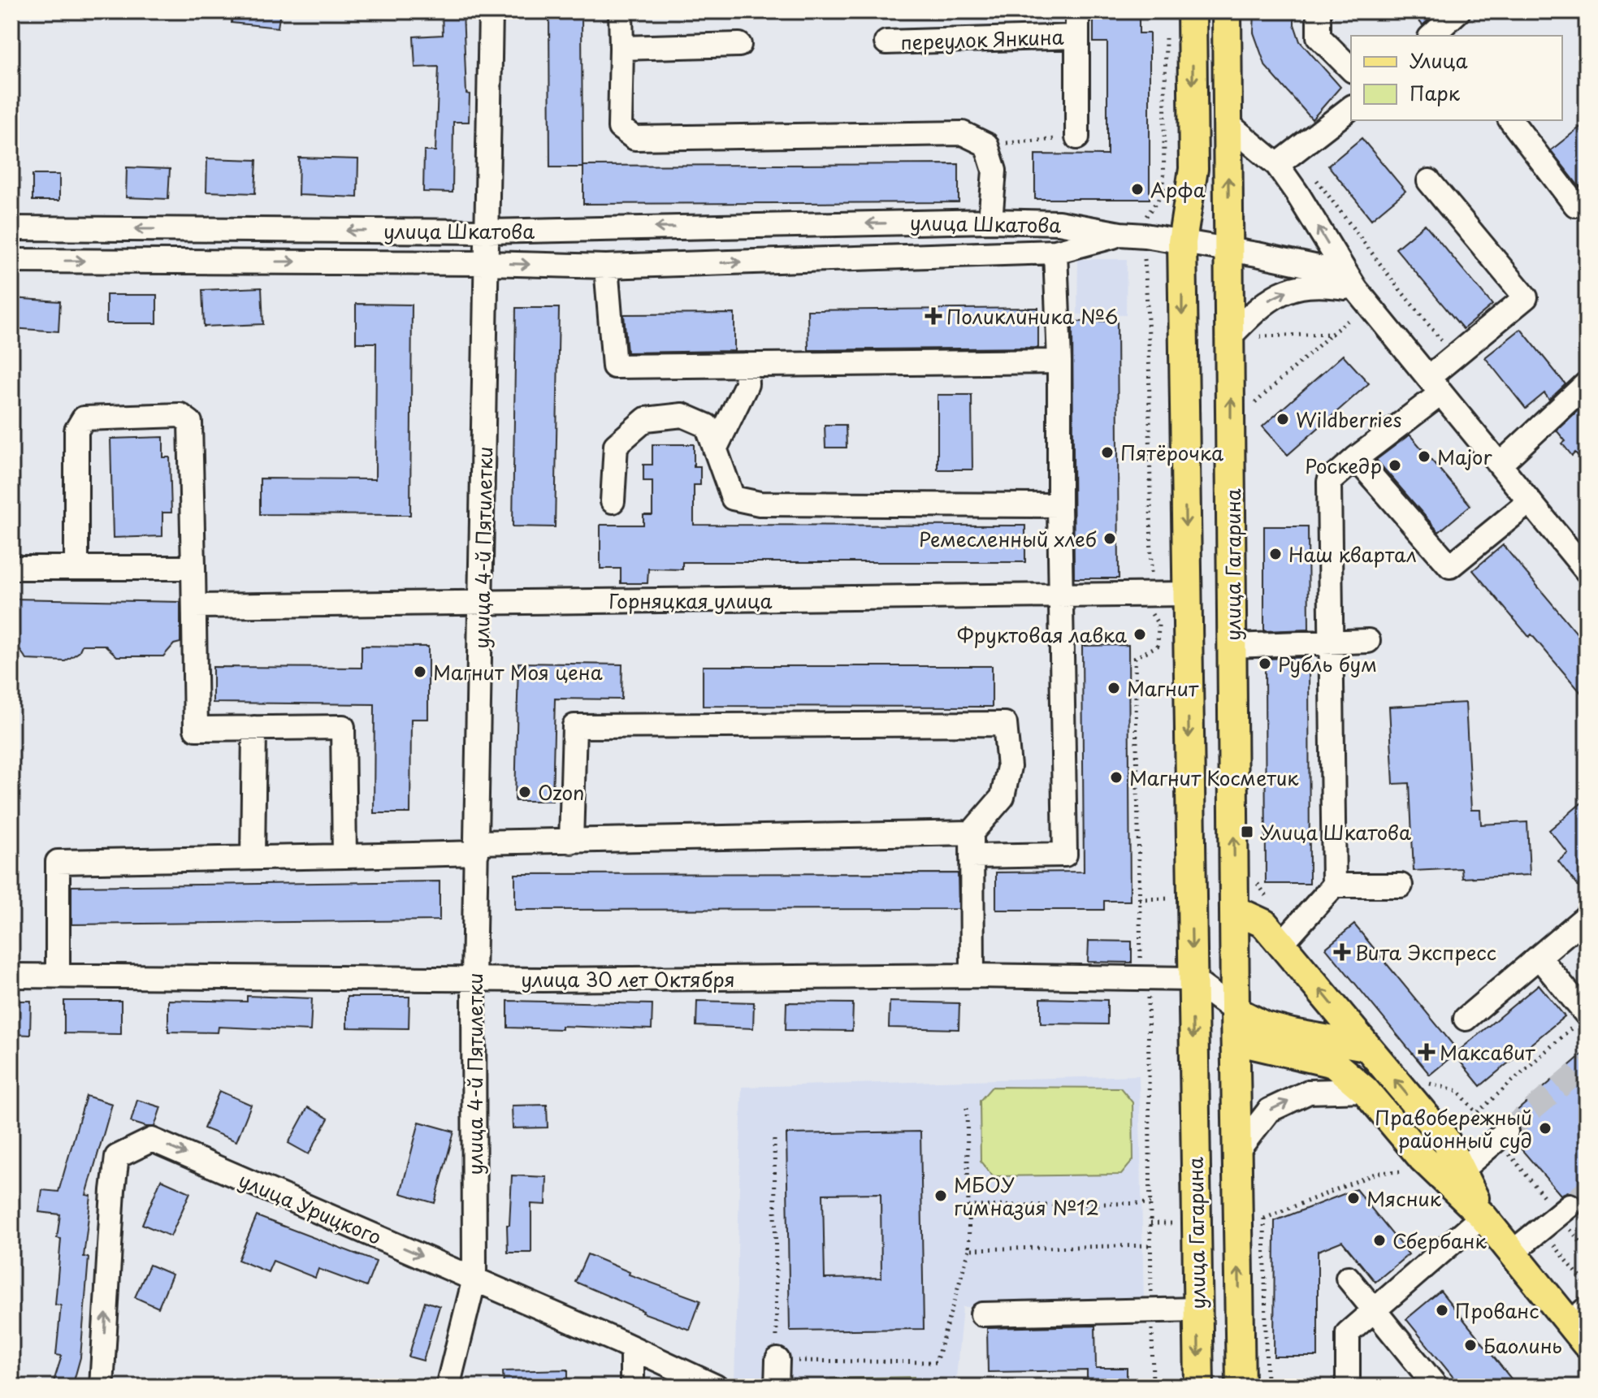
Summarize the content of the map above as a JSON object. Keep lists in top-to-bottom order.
{
  "streets": {
    "main road": ["улица Гагарина"],
    "street": [
      "переулок Янкина",
      "улица Шкатова",
      "улица 4-й Пятилетки",
      "Горняцкая улица",
      "улица 30 лет Октября",
      "улица Урицкого"
    ]
  },
  "crossings": [
    ["улица Шкатова", "улица 4-й Пятилетки"],
    ["улица 4-й Пятилетки", "Горняцкая улица"],
    ["улица 4-й Пятилетки", "улица 30 лет Октября"],
    ["улица 4-й Пятилетки", "улица Урицкого"],
    ["улица Гагарина", "Горняцкая улица"],
    ["улица Гагарина", "улица 30 лет Октября"]
  ],
  "places": {
    "other": [
      "Арфа",
      "Wildberries",
      "Пятёрочка",
      "Major",
      "Роскедр",
      "Ремесленный хлеб",
      "Наш квартал",
      "Фруктовая лавка",
      "Рубль бум",
      "Магнит Моя цена",
      "Магнит",
      "Магнит Косметик",
      "Ozon",
      "Правобережный районный суд",
      "МБОУ гимназия №12",
      "Мясник",
      "Сбербанк",
      "Прованс",
      "Баолинь"
    ],
    "health": ["Поликлиника №6", "Вита Экспресс", "Максавит"],
    "transit": ["Улица Шкатова"]
  },
  "legend": ["Улица", "Парк"]
}
